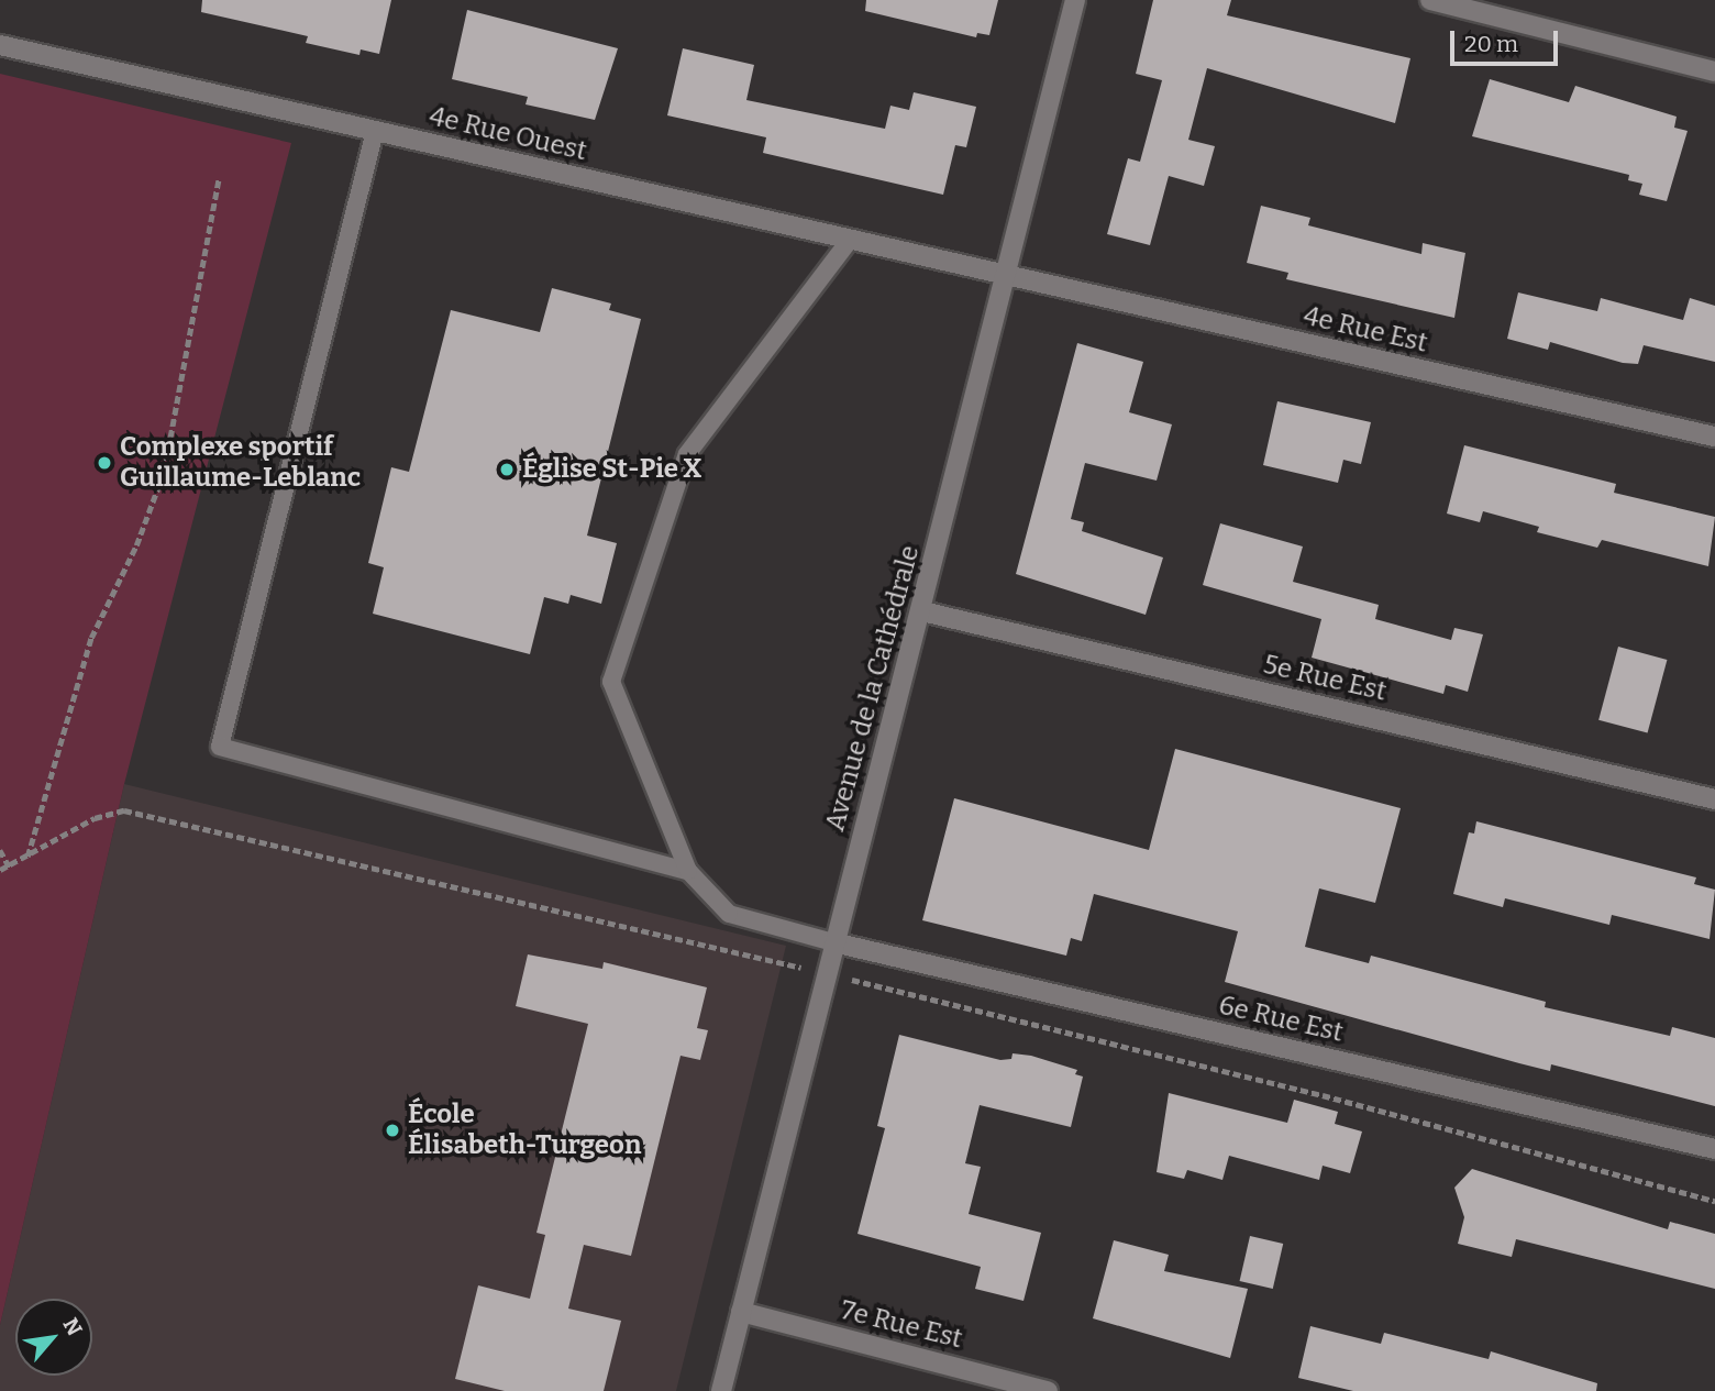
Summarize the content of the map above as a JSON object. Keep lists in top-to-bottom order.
{
  "streets": {
    "street": [
      "4e Rue Ouest",
      "4e Rue Est",
      "5e Rue Est",
      "Avenue de la Cathédrale",
      "6e Rue Est",
      "7e Rue Est"
    ]
  },
  "crossings": [
    ["4e Rue Ouest", "4e Rue Est"],
    ["4e Rue Ouest", "Avenue de la Cathédrale"],
    ["4e Rue Est", "Avenue de la Cathédrale"],
    ["5e Rue Est", "Avenue de la Cathédrale"],
    ["Avenue de la Cathédrale", "6e Rue Est"],
    ["Avenue de la Cathédrale", "7e Rue Est"]
  ],
  "places": ["Complexe sportif Guillaume-Leblanc", "Église St-Pie X", "École Élisabeth-Turgeon"],
  "scale_bar": "20 m",
  "north": "top right"
}
